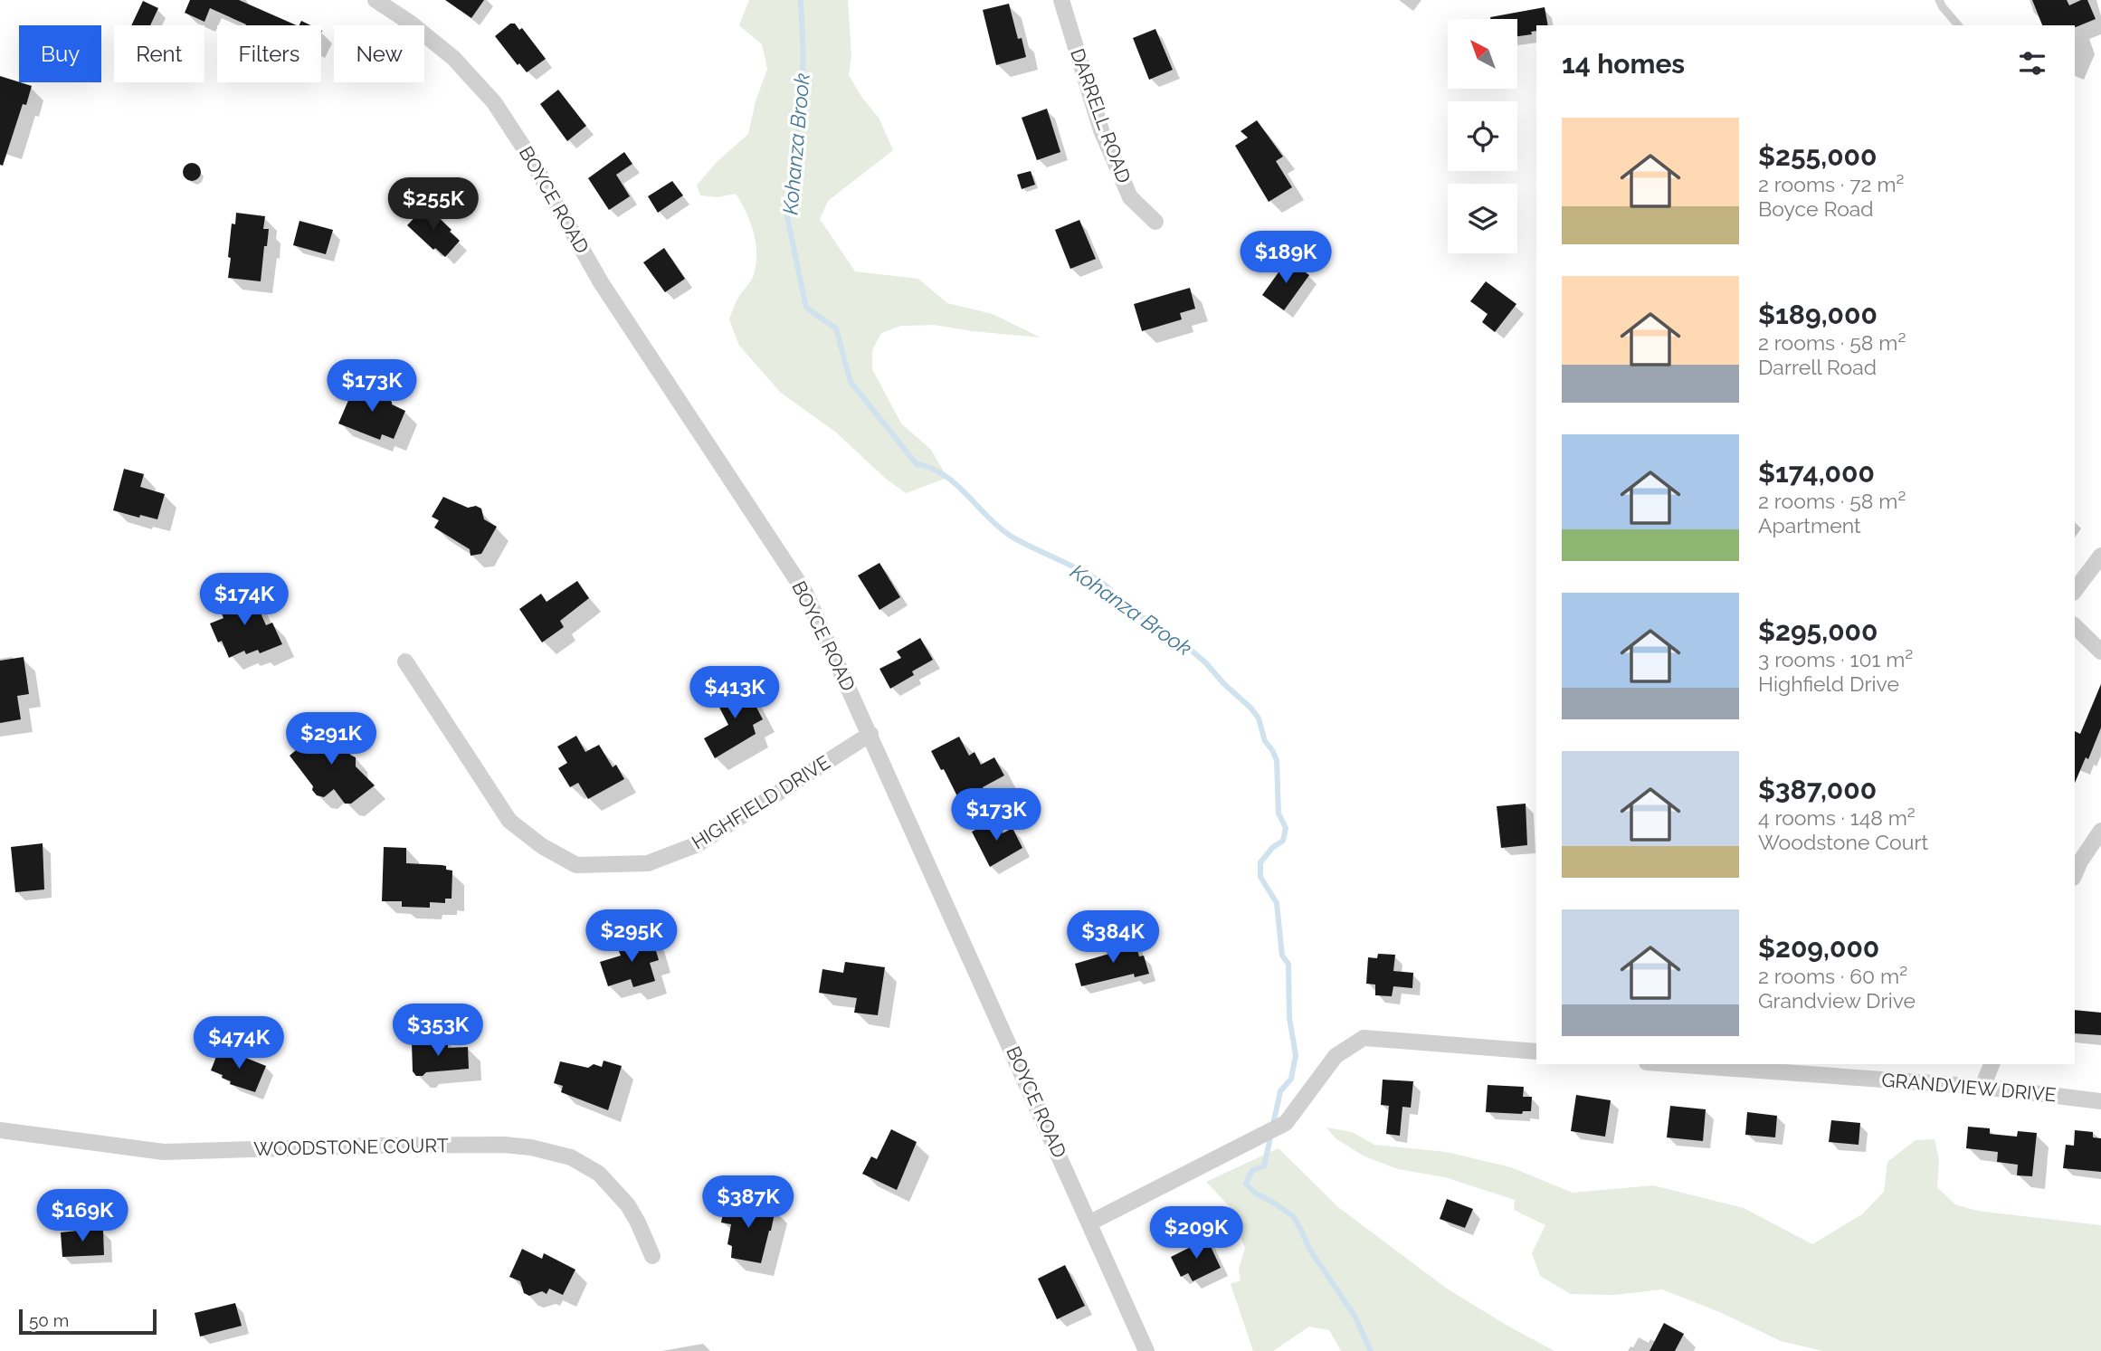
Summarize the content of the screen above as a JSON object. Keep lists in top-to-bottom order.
{
  "streets": {
    "street": [
      "DARRELL ROAD",
      "BOYCE ROAD",
      "HIGHFIELD DRIVE",
      "GRANDVIEW DRIVE",
      "WOODSTONE COURT"
    ]
  },
  "crossings": [
    ["BOYCE ROAD", "HIGHFIELD DRIVE"]
  ],
  "water": ["Kohanza Brook"],
  "scale_bar": "50 m",
  "north": "top left",
  "page": {
    "chip": [
      "Buy",
      "Rent",
      "Filters",
      "New"
    ],
    "heading": "14 homes",
    "list": [
      {
        "name": "$255,000",
        "note": "2 rooms · 72 m² · Boyce Road"
      },
      {
        "name": "$189,000",
        "note": "2 rooms · 58 m² · Darrell Road"
      },
      {
        "name": "$174,000",
        "note": "2 rooms · 58 m² · Apartment"
      },
      {
        "name": "$295,000",
        "note": "3 rooms · 101 m² · Highfield Drive"
      },
      {
        "name": "$387,000",
        "note": "4 rooms · 148 m² · Woodstone Court"
      },
      {
        "name": "$209,000",
        "note": "2 rooms · 60 m² · Grandview Drive"
      }
    ],
    "price": [
      "$255K",
      "$189K",
      "$173K",
      "$174K",
      "$413K",
      "$291K",
      "$173K",
      "$295K",
      "$384K",
      "$353K",
      "$474K",
      "$387K",
      "$169K",
      "$209K"
    ],
    "scale": "50 m"
  }
}
